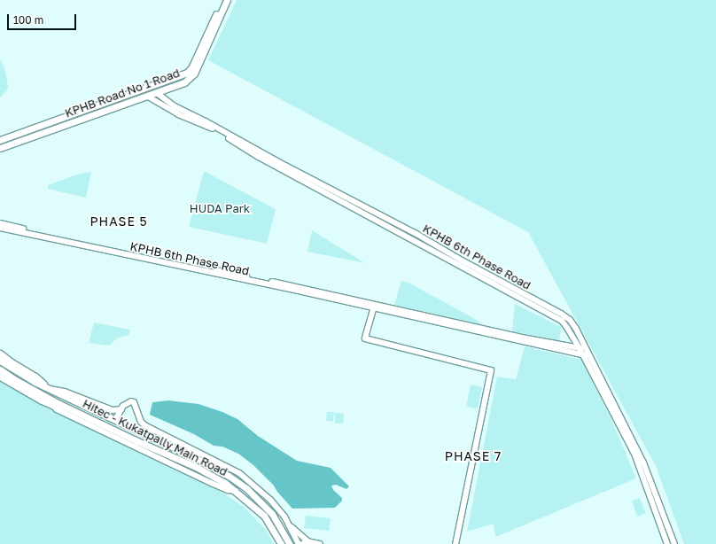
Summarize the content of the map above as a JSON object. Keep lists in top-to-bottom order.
{
  "streets": {
    "main road": ["KPHB Road No 1 Road", "Hitec - Kukatpally Main Road"],
    "street": ["KPHB 6th Phase Road"]
  },
  "crossings": [
    ["KPHB Road No 1 Road", "KPHB 6th Phase Road"]
  ],
  "districts": ["PHASE 5", "PHASE 7"],
  "parks": ["HUDA Park"],
  "scale_bar": "100 m"
}
